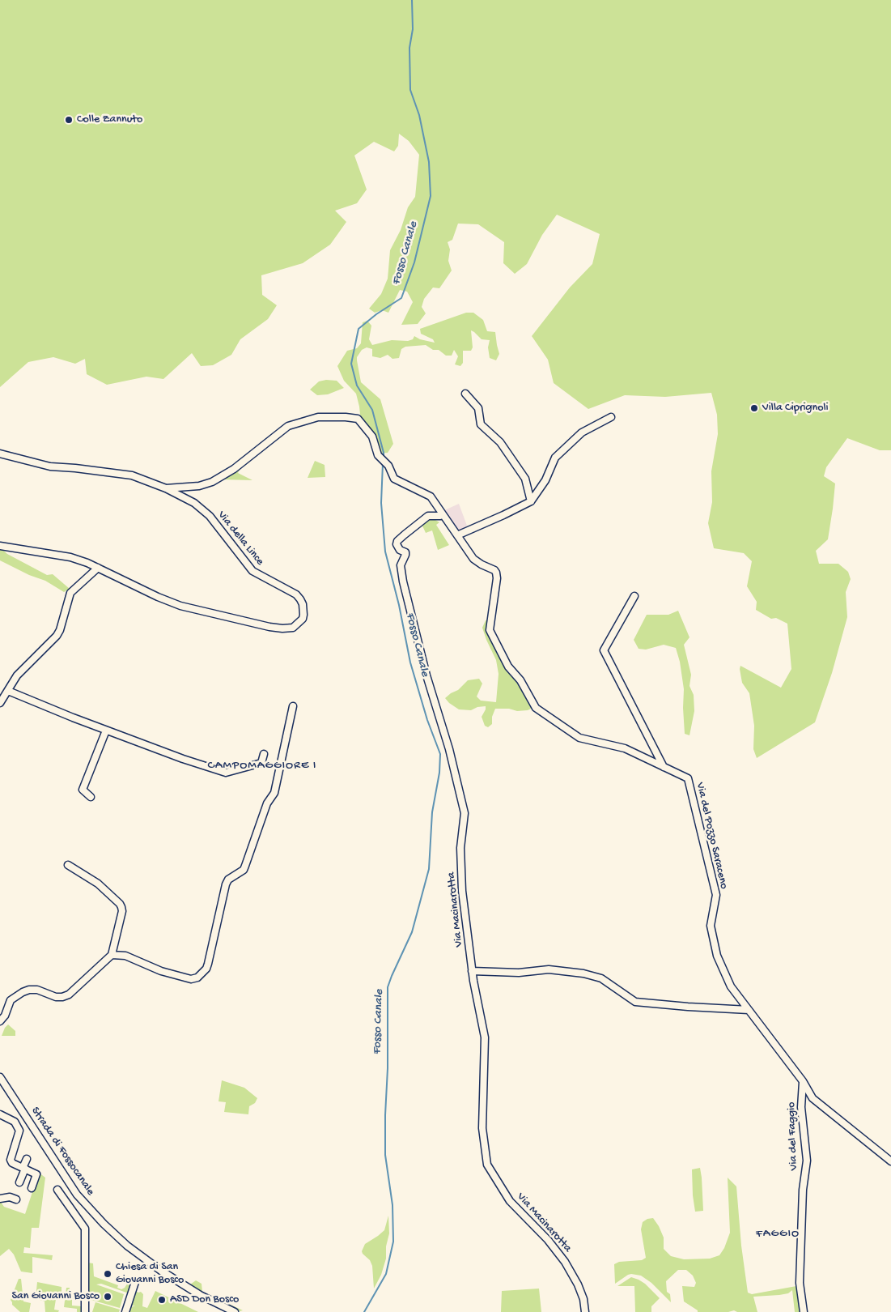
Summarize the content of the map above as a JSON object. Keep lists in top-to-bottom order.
{
  "streets": {
    "street": [
      "Via della Lince",
      "Via del Pozzo Saraceno",
      "Via Macinarotta",
      "Via del Faggio",
      "Strada di Fossocanale"
    ]
  },
  "crossings": [
    ["Via della Lince", "Via del Pozzo Saraceno"],
    ["Via del Pozzo Saraceno", "Via Macinarotta"],
    ["Via del Pozzo Saraceno", "Via del Faggio"]
  ],
  "districts": ["CAMPOMAGGIORE I", "FAGGIO"],
  "water": ["Fosso Canale"],
  "places": [
    "Colle Zannuto",
    "Villa Ciprignoli",
    "Chiesa di San Giovanni Bosco",
    "San Giovanni Bosco",
    "ASD Don Bosco"
  ]
}
